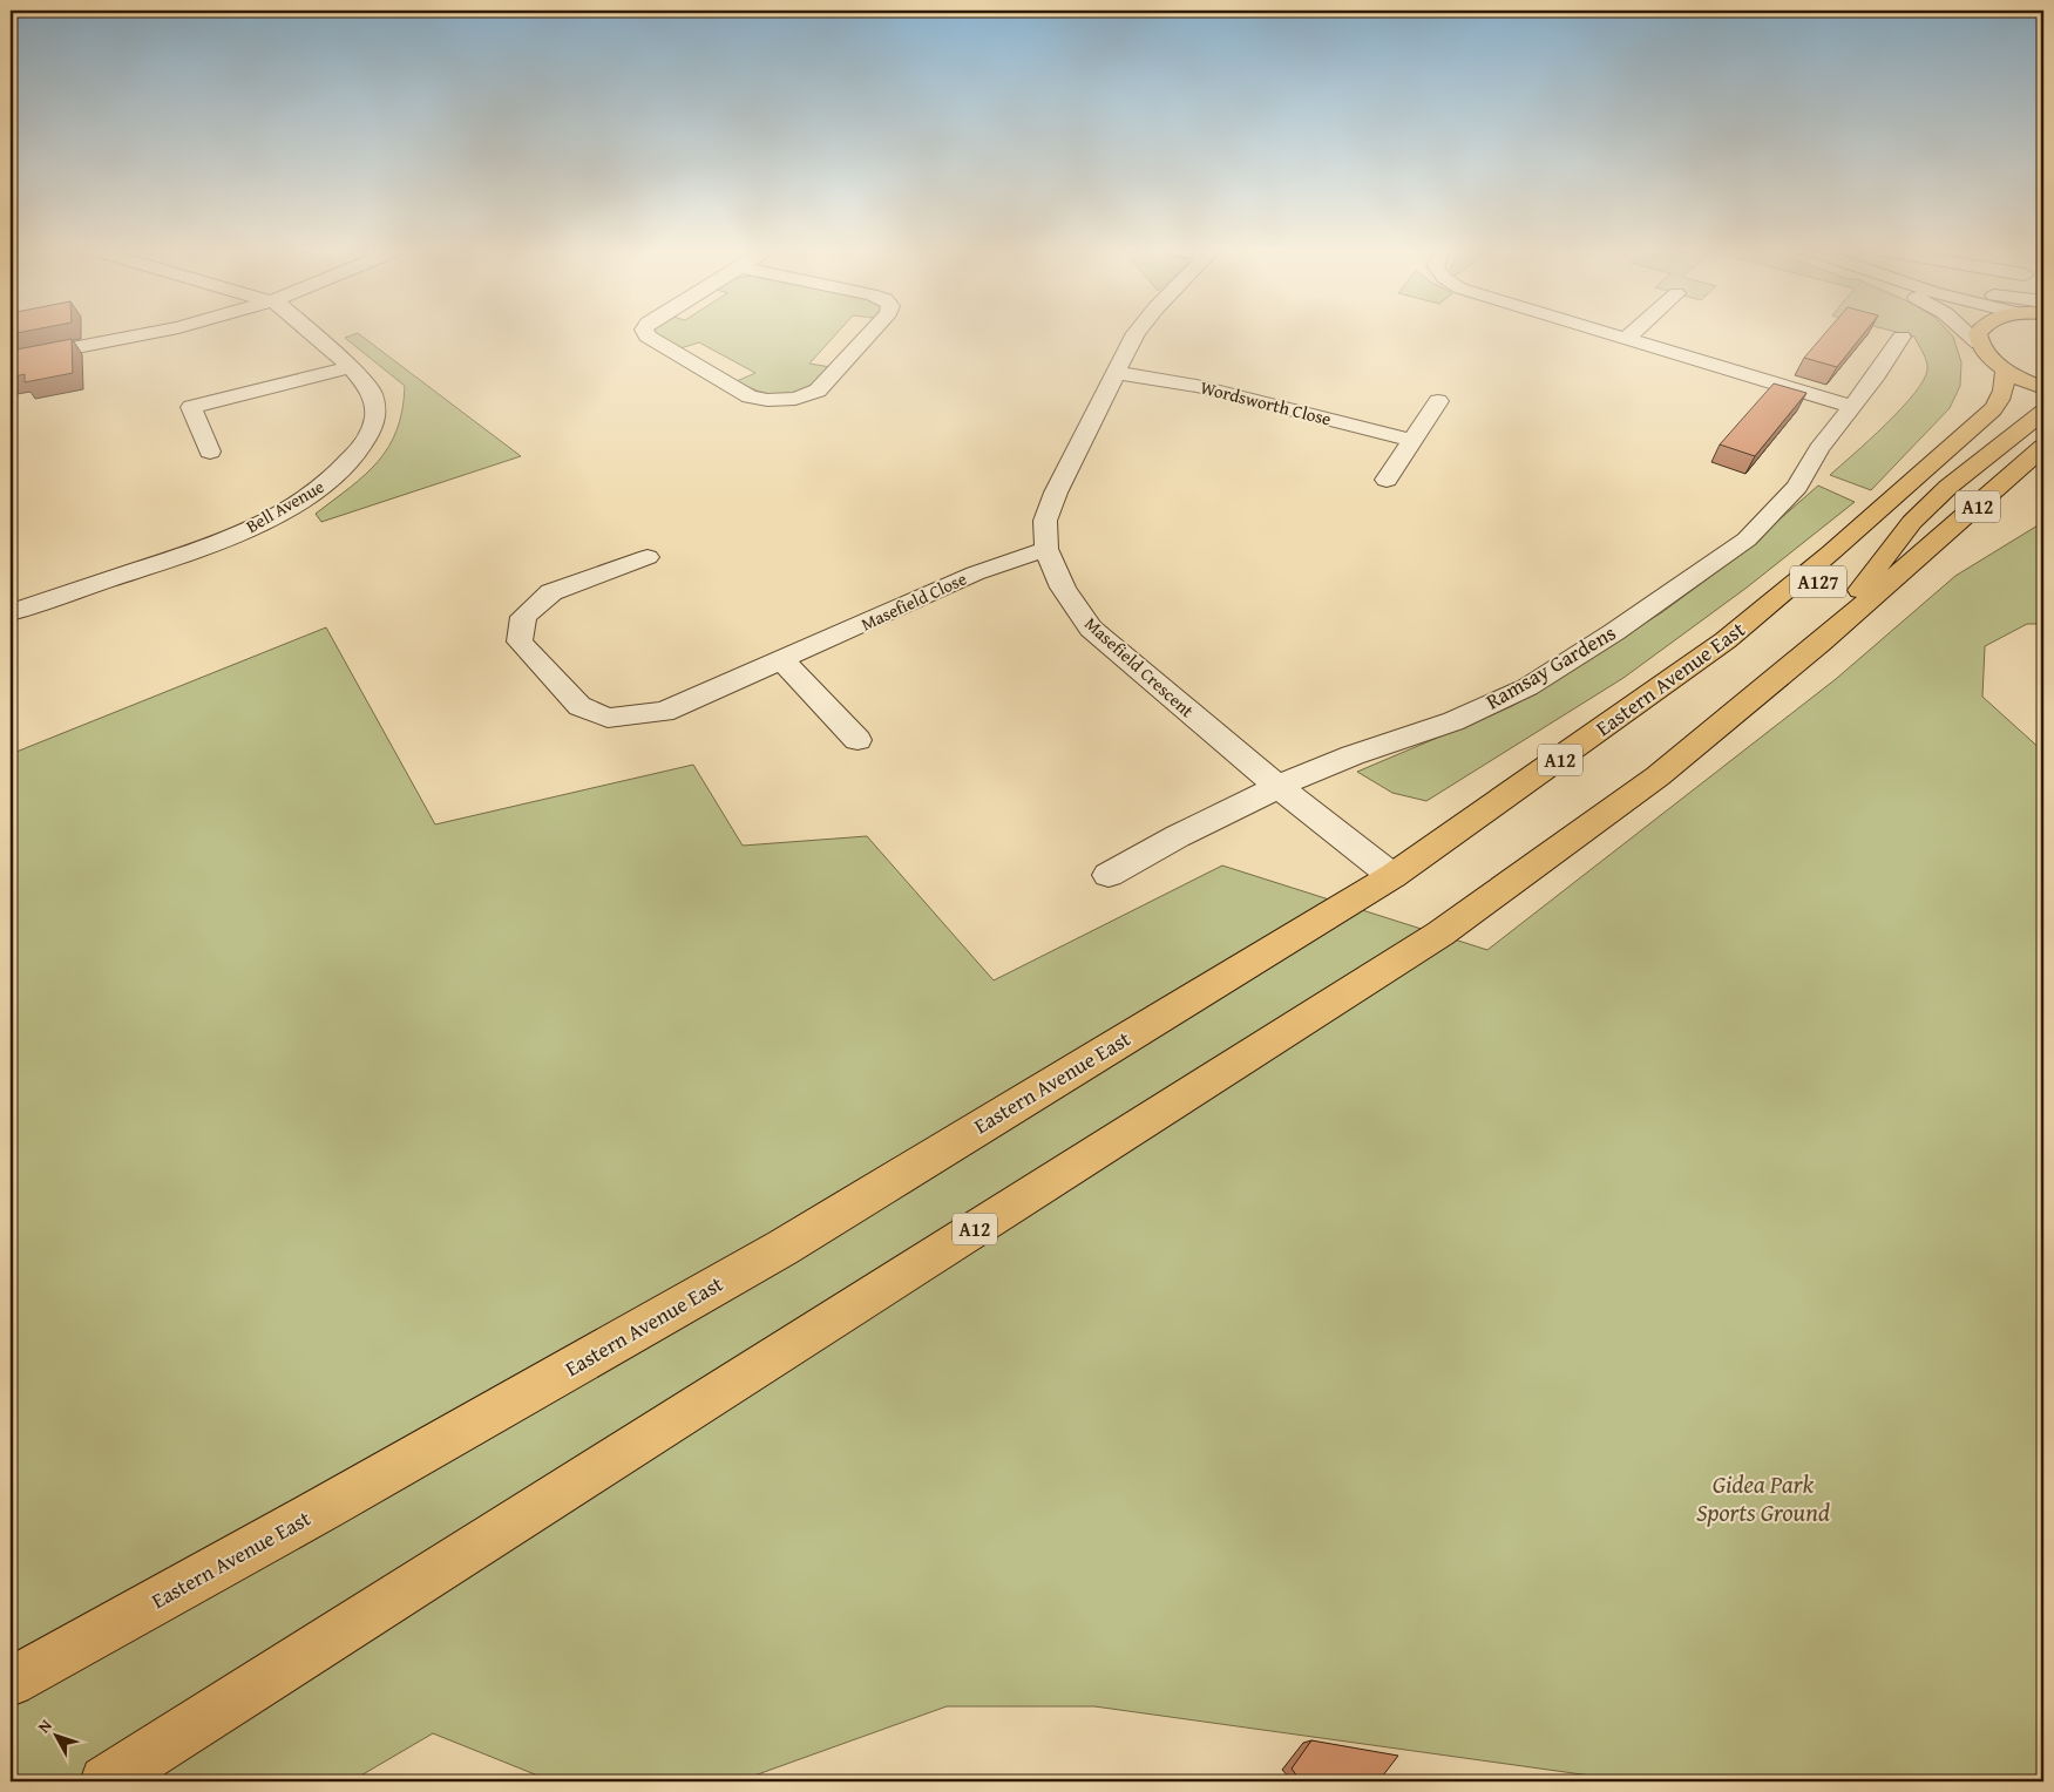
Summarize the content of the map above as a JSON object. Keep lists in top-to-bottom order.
{
  "streets": {
    "highway": ["A12", "A127", "Eastern Avenue East"],
    "street": [
      "Wordsworth Close",
      "Bell Avenue",
      "Masefield Close",
      "Masefield Crescent",
      "Ramsay Gardens"
    ]
  },
  "crossings": [
    ["Wordsworth Close", "Masefield Crescent"],
    ["A12", "A127"],
    ["A127", "Eastern Avenue East"],
    ["Masefield Close", "Masefield Crescent"],
    ["Masefield Crescent", "Ramsay Gardens"],
    ["Masefield Crescent", "Eastern Avenue East"]
  ],
  "parks": ["Gidea Park Sports Ground"],
  "north": "top left"
}
